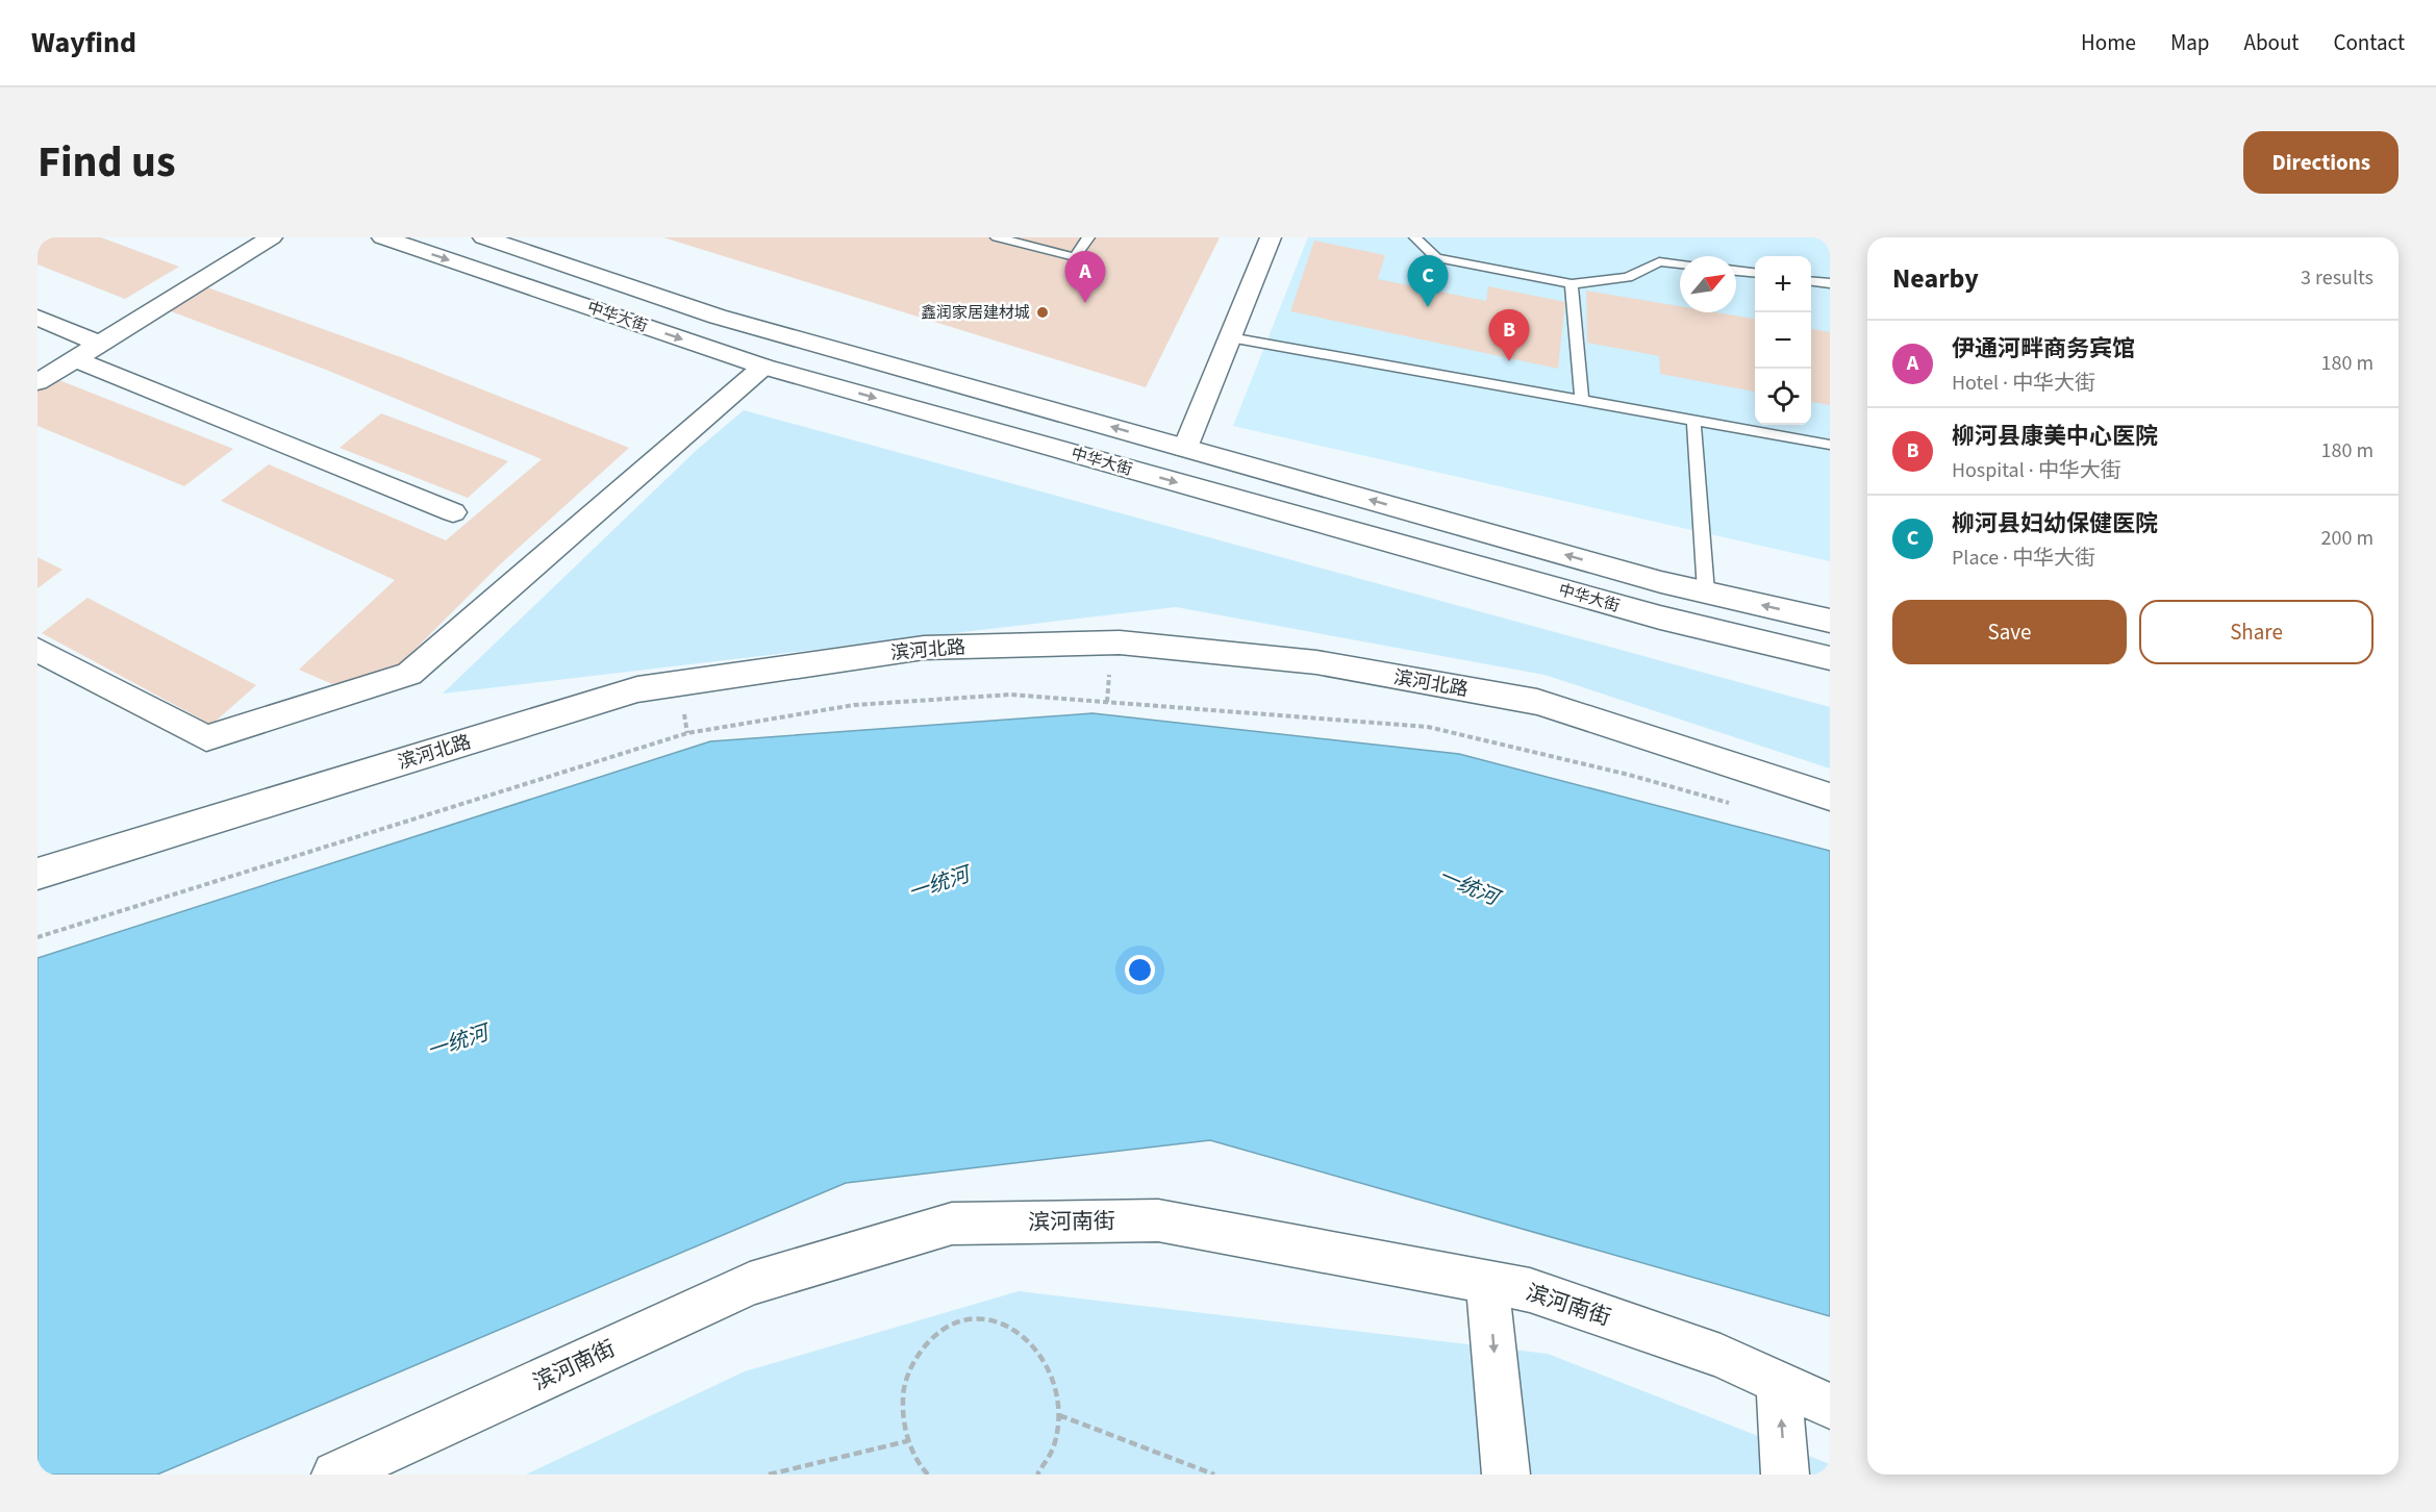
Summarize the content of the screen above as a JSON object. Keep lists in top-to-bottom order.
{
  "streets": {
    "street": ["中华大街", "滨河北路", "滨河南街"]
  },
  "water": ["一统河"],
  "places": ["鑫润家居建材城"],
  "north": "top right",
  "page": {
    "header": "Wayfind",
    "nav": [
      "Home",
      "Map",
      "About",
      "Contact"
    ],
    "title": "Find us",
    "buttons": [
      "Directions",
      ["Save", "Share"]
    ],
    "heading": ["Nearby", "3 results"],
    "pins": ["A", "C", "B"],
    "map_buttons": ["+", "−"],
    "list": [
      {
        "mark": "A",
        "name": "伊通河畔商务宾馆",
        "note": "Hotel · 中华大街",
        "value": "180 m"
      },
      {
        "mark": "B",
        "name": "柳河县康美中心医院",
        "note": "Hospital · 中华大街",
        "value": "180 m"
      },
      {
        "mark": "C",
        "name": "柳河县妇幼保健医院",
        "note": "Place · 中华大街",
        "value": "200 m"
      }
    ]
  }
}
